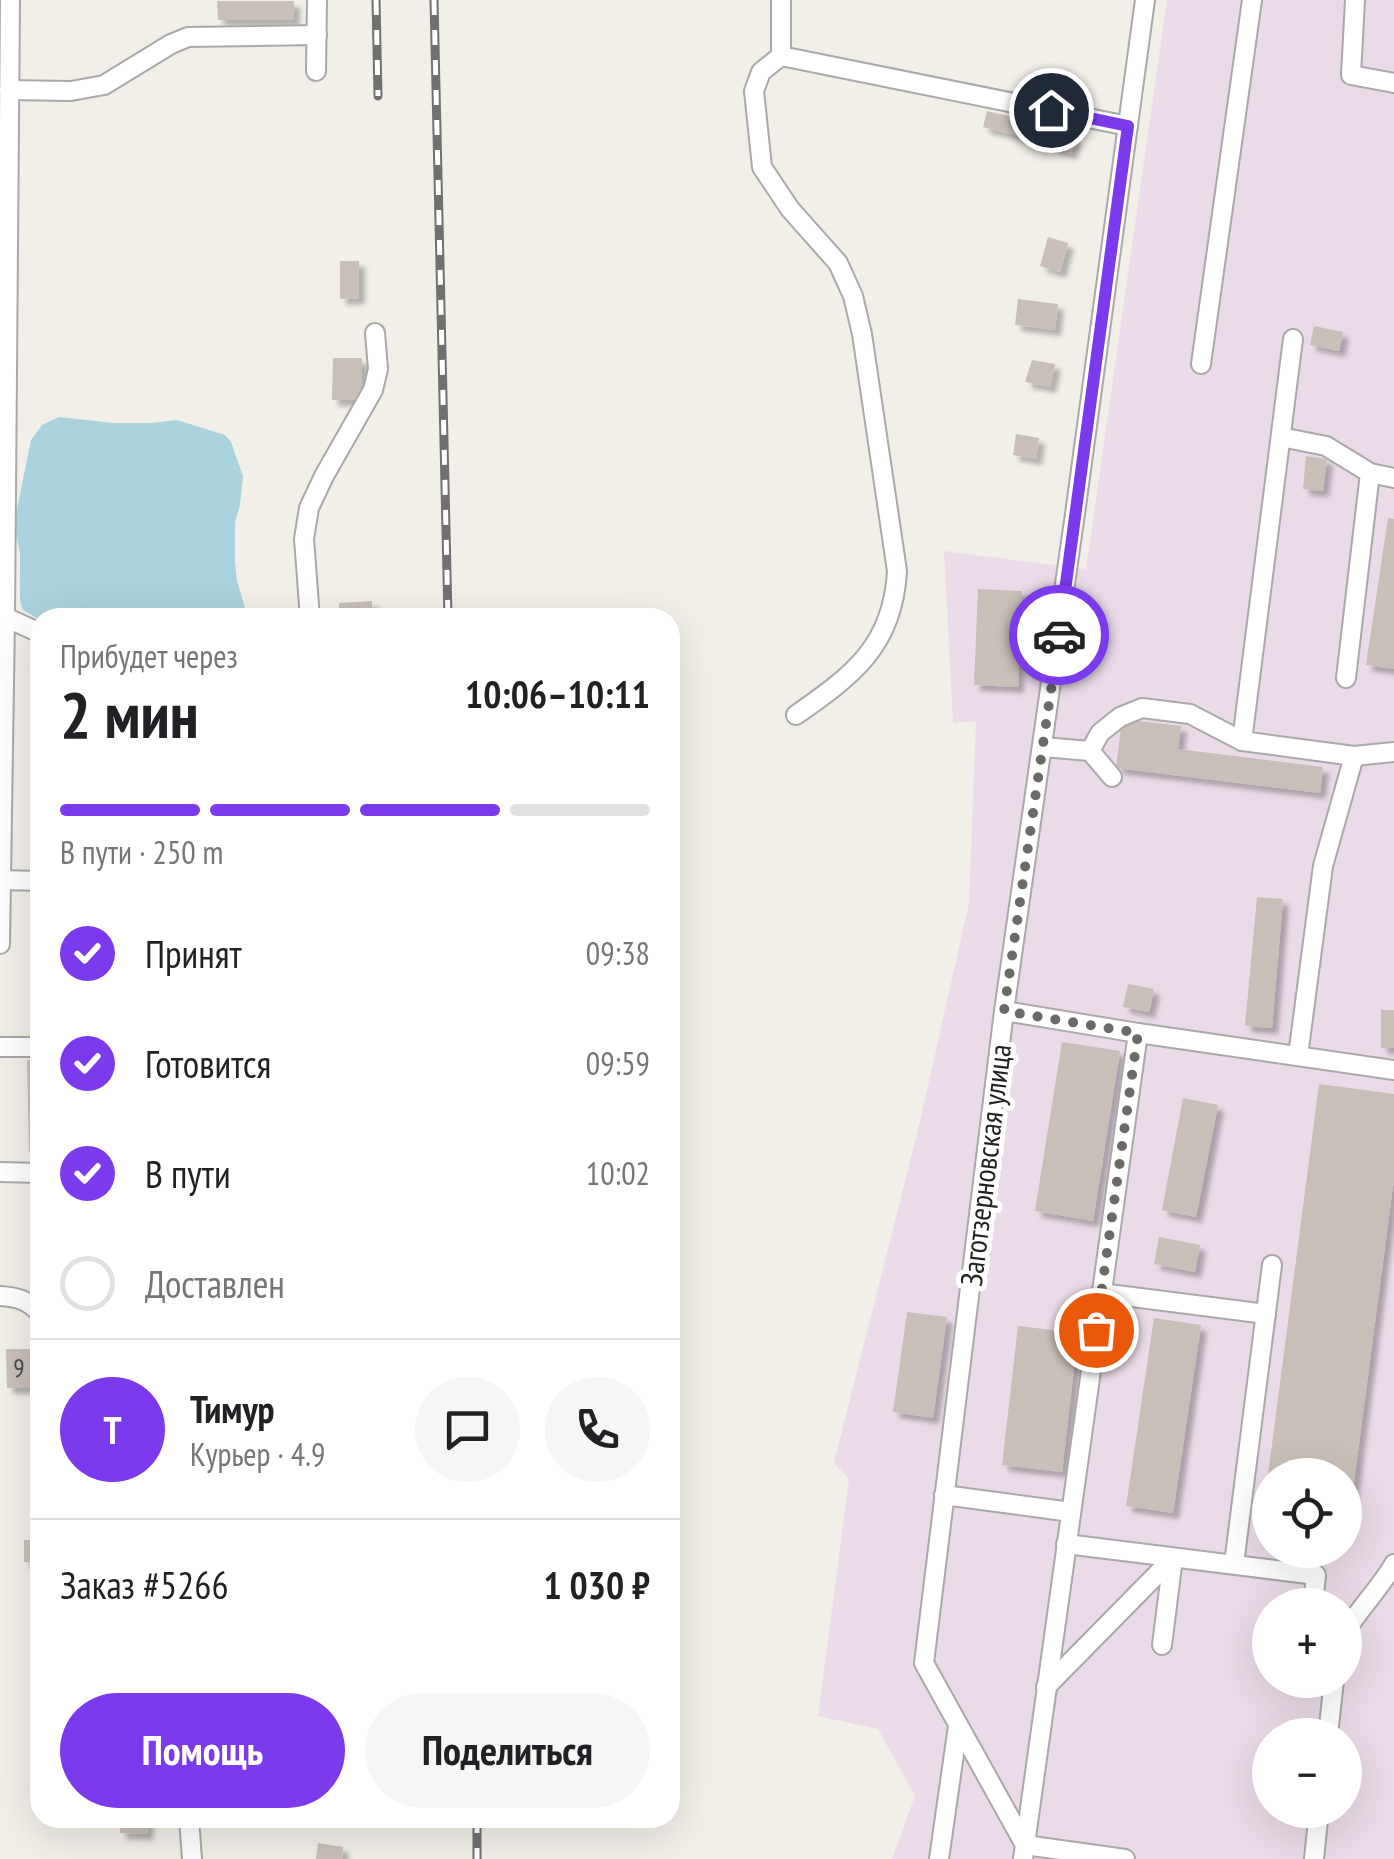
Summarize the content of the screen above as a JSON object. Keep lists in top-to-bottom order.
{
  "streets": {
    "street": ["Заготзерновская улица"]
  },
  "house_numbers": ["9"],
  "page": {
    "heading": ["2 мин", "Прибудет через", "10:06–10:11"],
    "panel": [
      "Тимур",
      "Курьер · 4.9",
      "Заказ #5266",
      "1 030 ₽"
    ],
    "bar": "В пути · 250 m",
    "list": [
      ["Принят", "09:38"],
      ["Готовится", "09:59"],
      ["В пути", "10:02"],
      "Доставлен"
    ],
    "round": "Т",
    "map_buttons": ["+", "−"],
    "buttons": ["Помощь", "Поделиться"]
  }
}
